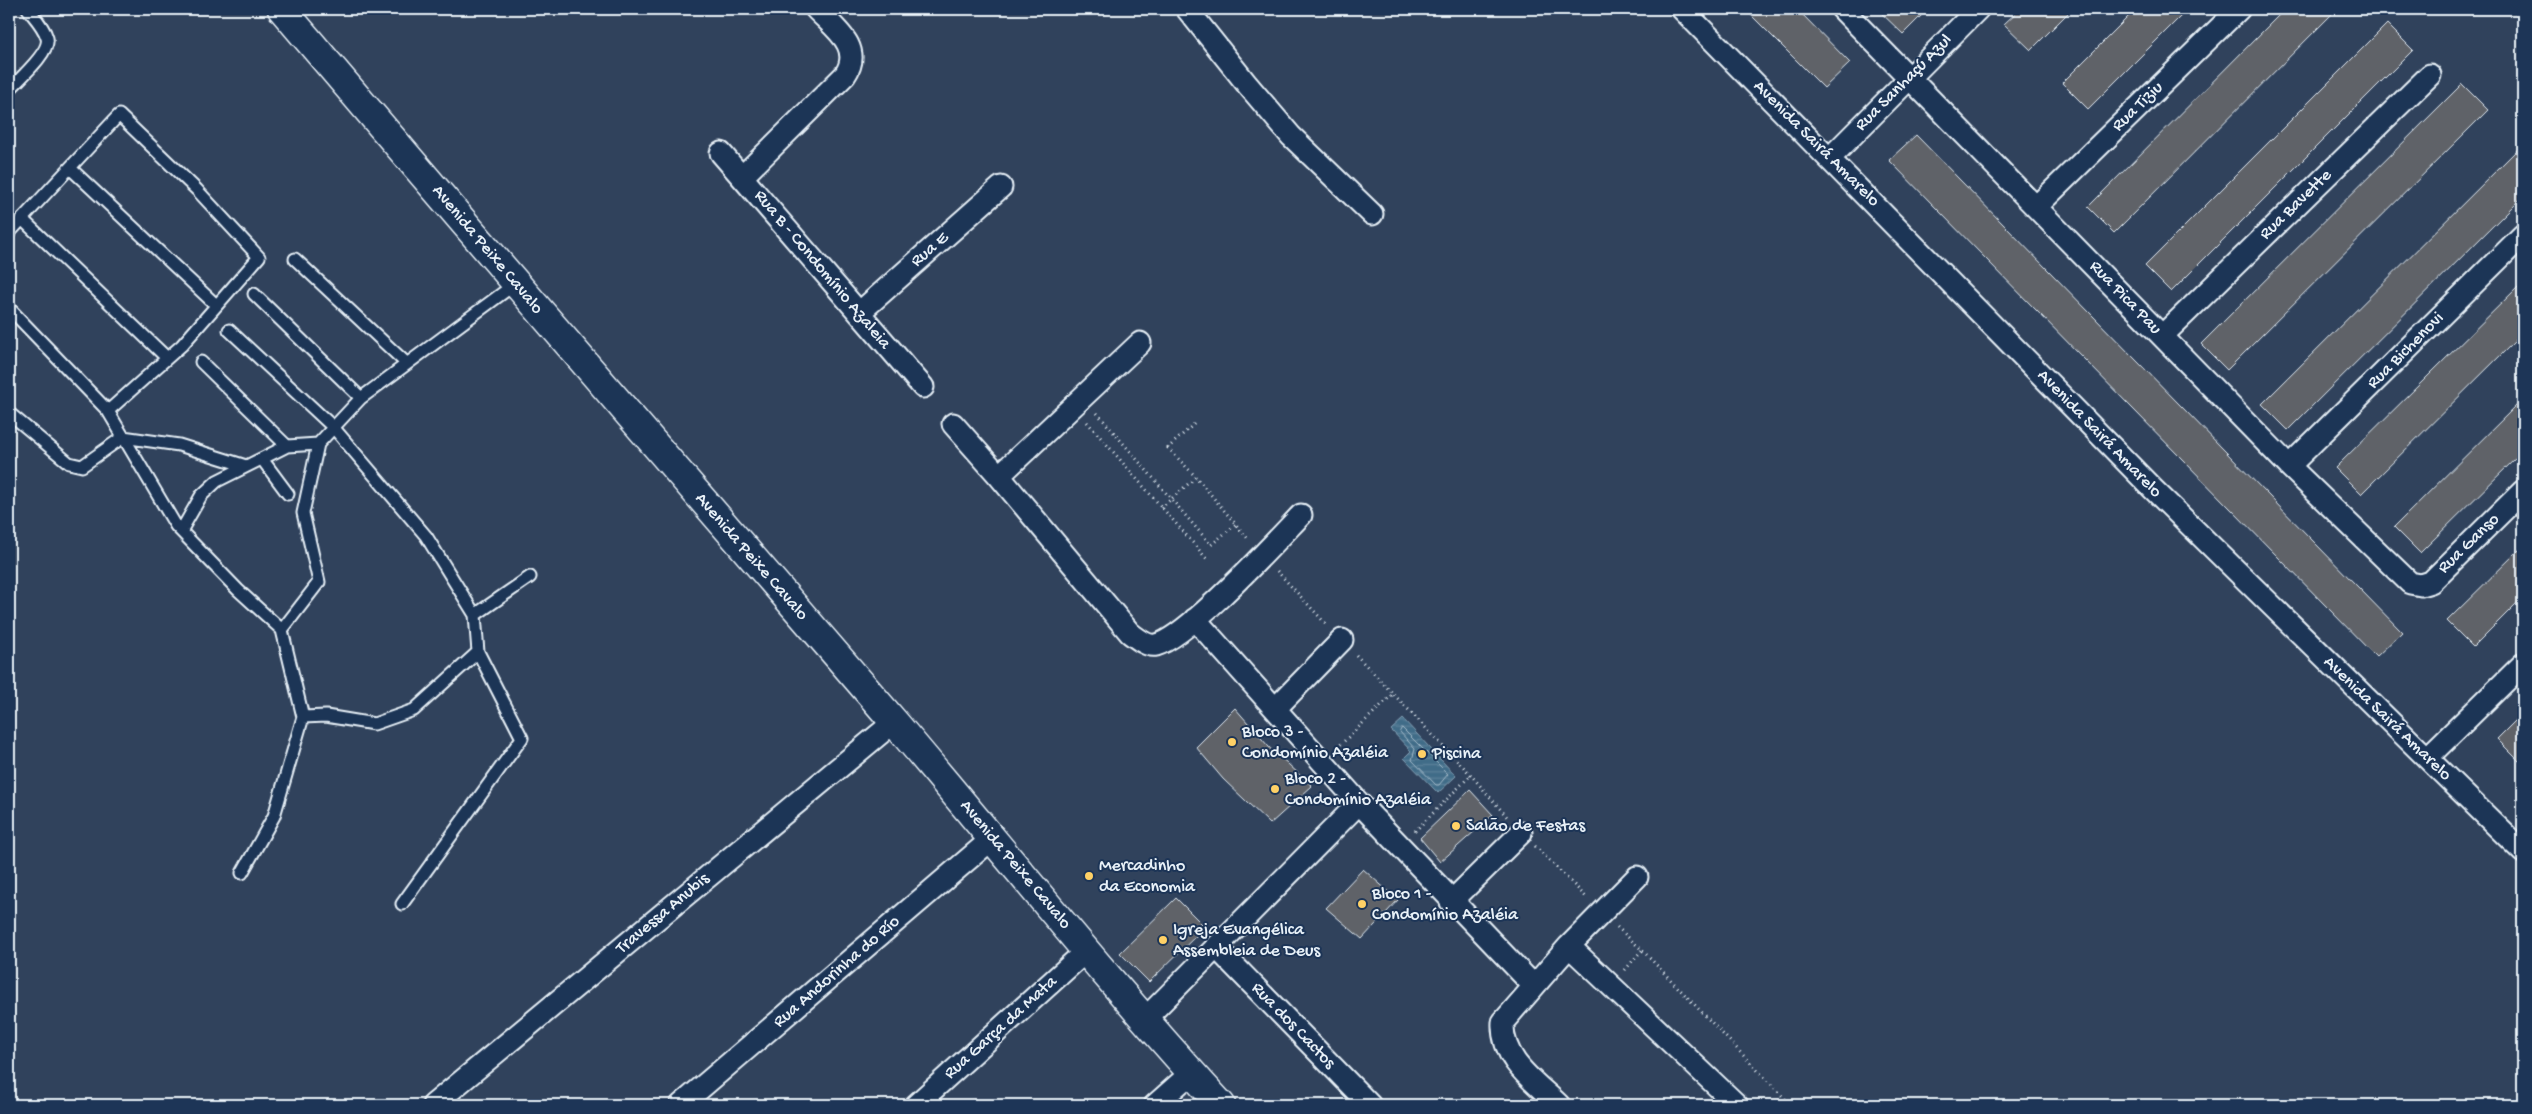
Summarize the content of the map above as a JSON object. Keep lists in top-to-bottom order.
{
  "streets": {
    "street": [
      "Rua Sanhaçú Azul",
      "Rua Tiziu",
      "Avenida Sairá Amarelo",
      "Rua Bavette",
      "Avenida Peixe Cavalo",
      "Rua E",
      "Rua B - Condomínio Azaleia",
      "Rua Pica Pau",
      "Rua Bichenovi",
      "Rua Ganso",
      "Travessa Anubis",
      "Rua Andorinha do Río",
      "Rua dos Cactos",
      "Rua Garça da Mata"
    ]
  },
  "crossings": [
    ["Rua Sanhaçú Azul", "Avenida Sairá Amarelo"],
    ["Rua Sanhaçú Azul", "Rua Pica Pau"],
    ["Rua Tiziu", "Rua Pica Pau"],
    ["Rua Bavette", "Rua Pica Pau"],
    ["Avenida Peixe Cavalo", "Travessa Anubis"],
    ["Avenida Peixe Cavalo", "Rua Andorinha do Río"],
    ["Avenida Peixe Cavalo", "Rua Garça da Mata"],
    ["Rua E", "Rua B - Condomínio Azaleia"],
    ["Rua Pica Pau", "Rua Bichenovi"],
    ["Rua Pica Pau", "Rua Ganso"]
  ],
  "places": [
    "Bloco 3 - Condomínio Azaléia",
    "Piscina",
    "Bloco 2 - Condomínio Azaléia",
    "Salão de Festas",
    "Mercadinho da Economia",
    "Bloco 1 - Condomínio Azaléia",
    "Igreja Evangélica Assembleia de Deus"
  ]
}
